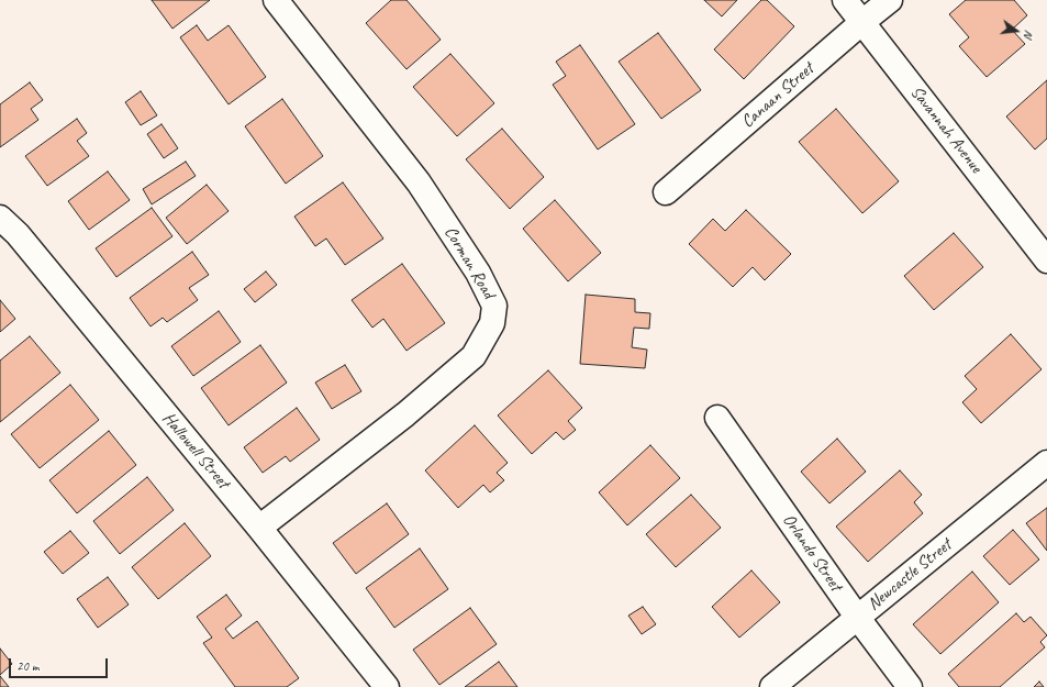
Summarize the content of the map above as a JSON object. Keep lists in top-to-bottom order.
{
  "streets": {
    "street": [
      "Canaan Street",
      "Savannah Avenue",
      "Corman Road",
      "Hallowell Street",
      "Orlando Street",
      "Newcastle Street"
    ]
  },
  "crossings": [
    ["Canaan Street", "Savannah Avenue"],
    ["Corman Road", "Hallowell Street"],
    ["Orlando Street", "Newcastle Street"]
  ],
  "scale_bar": "20 m",
  "north": "right"
}
